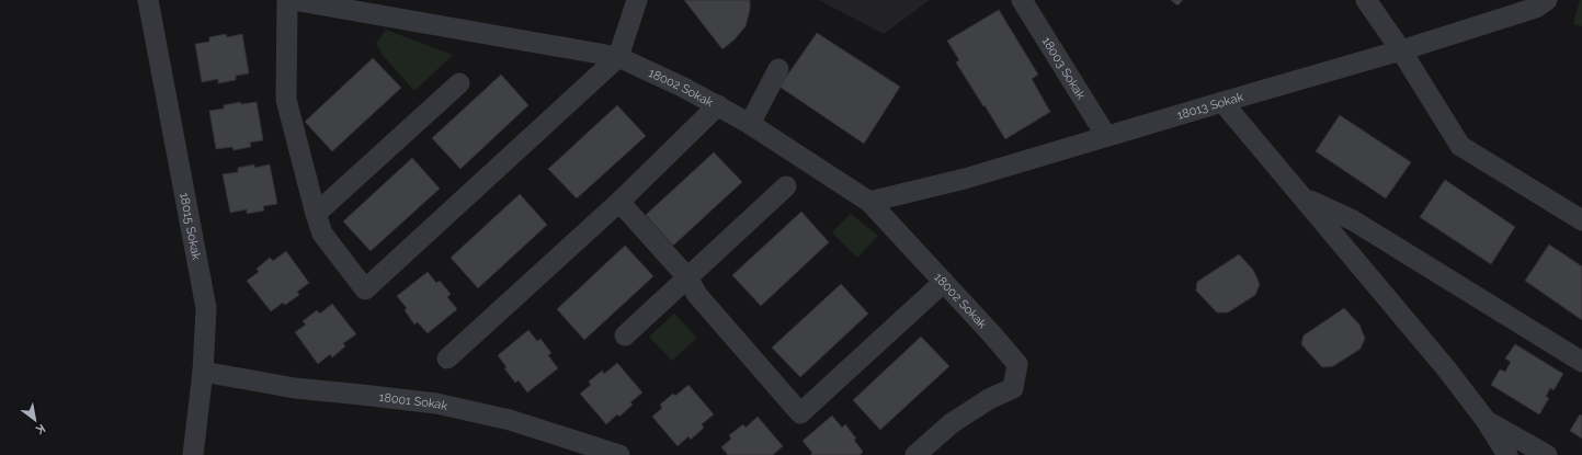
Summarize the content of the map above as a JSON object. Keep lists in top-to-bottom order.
{
  "streets": {
    "street": [
      "18003 Sokak",
      "18002 Sokak",
      "18013 Sokak",
      "18015 Sokak",
      "18001 Sokak"
    ]
  },
  "crossings": [
    ["18003 Sokak", "18013 Sokak"],
    ["18002 Sokak", "18013 Sokak"],
    ["18015 Sokak", "18001 Sokak"]
  ],
  "north": "bottom right"
}
